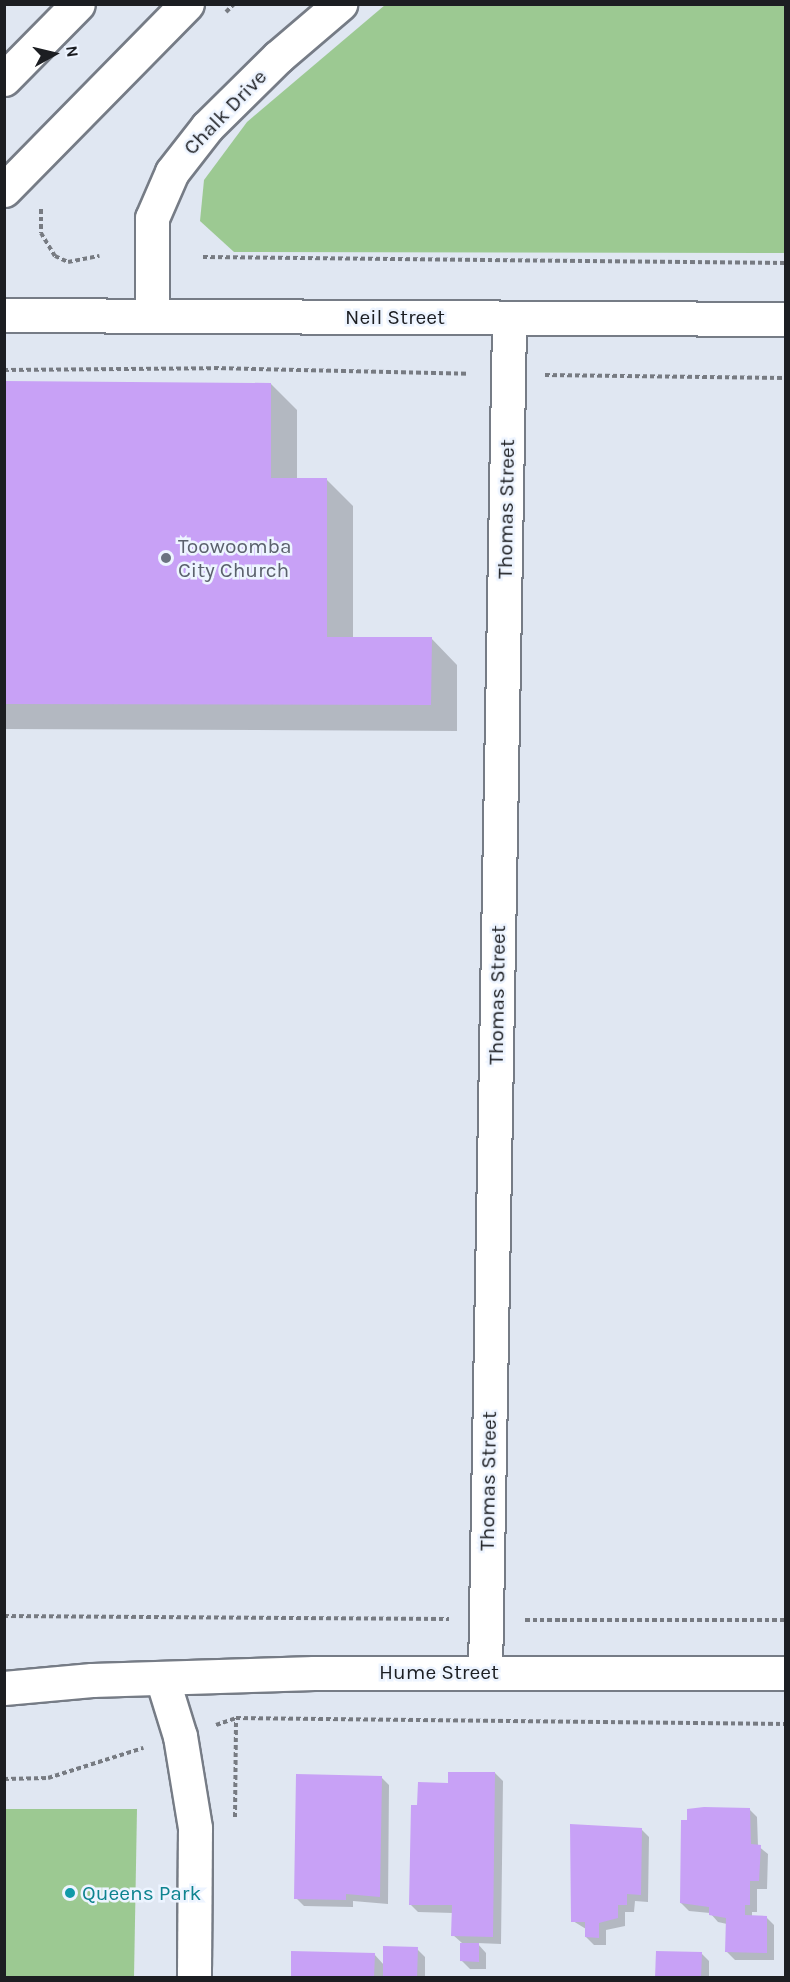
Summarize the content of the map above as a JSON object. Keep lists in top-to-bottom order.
{
  "streets": {
    "main road": [
      "Chalk Drive",
      "Neil Street",
      "Thomas Street",
      "Hume Street"
    ]
  },
  "crossings": [
    ["Chalk Drive", "Neil Street"],
    ["Neil Street", "Thomas Street"],
    ["Thomas Street", "Hume Street"]
  ],
  "places": ["Toowoomba City Church", "Queens Park"],
  "north": "right"
}
